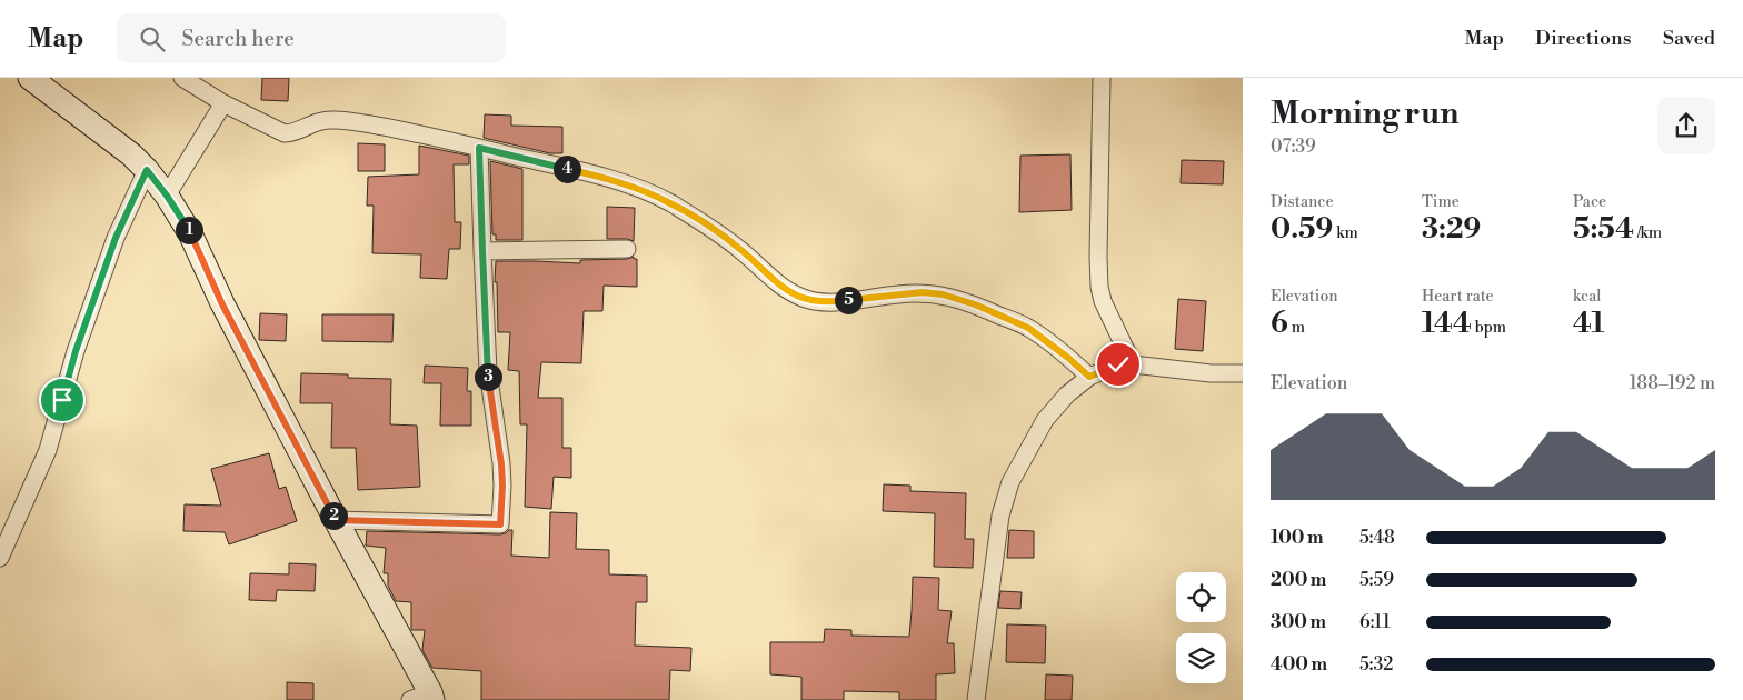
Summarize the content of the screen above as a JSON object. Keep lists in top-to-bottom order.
{
  "page": {
    "header": "Map",
    "search": "Search here",
    "nav": ["Map", "Directions", "Saved"],
    "heading": ["Morning run", "07:39"],
    "pins": [
      "4",
      "1",
      "5",
      "3",
      "2"
    ],
    "stats": [
      ["Distance", "0.59 km"],
      ["Time", "3:29"],
      ["Pace", "5:54 /km"],
      ["Elevation", "6 m"],
      ["Heart rate", "144 bpm"],
      ["kcal", "41"]
    ],
    "chart": ["Elevation", "188–192 m"],
    "list": [
      {
        "name": "100 m",
        "note": "5:48"
      },
      {
        "name": "200 m",
        "note": "5:59"
      },
      {
        "name": "300 m",
        "note": "6:11"
      },
      {
        "name": "400 m",
        "note": "5:32"
      }
    ]
  }
}
